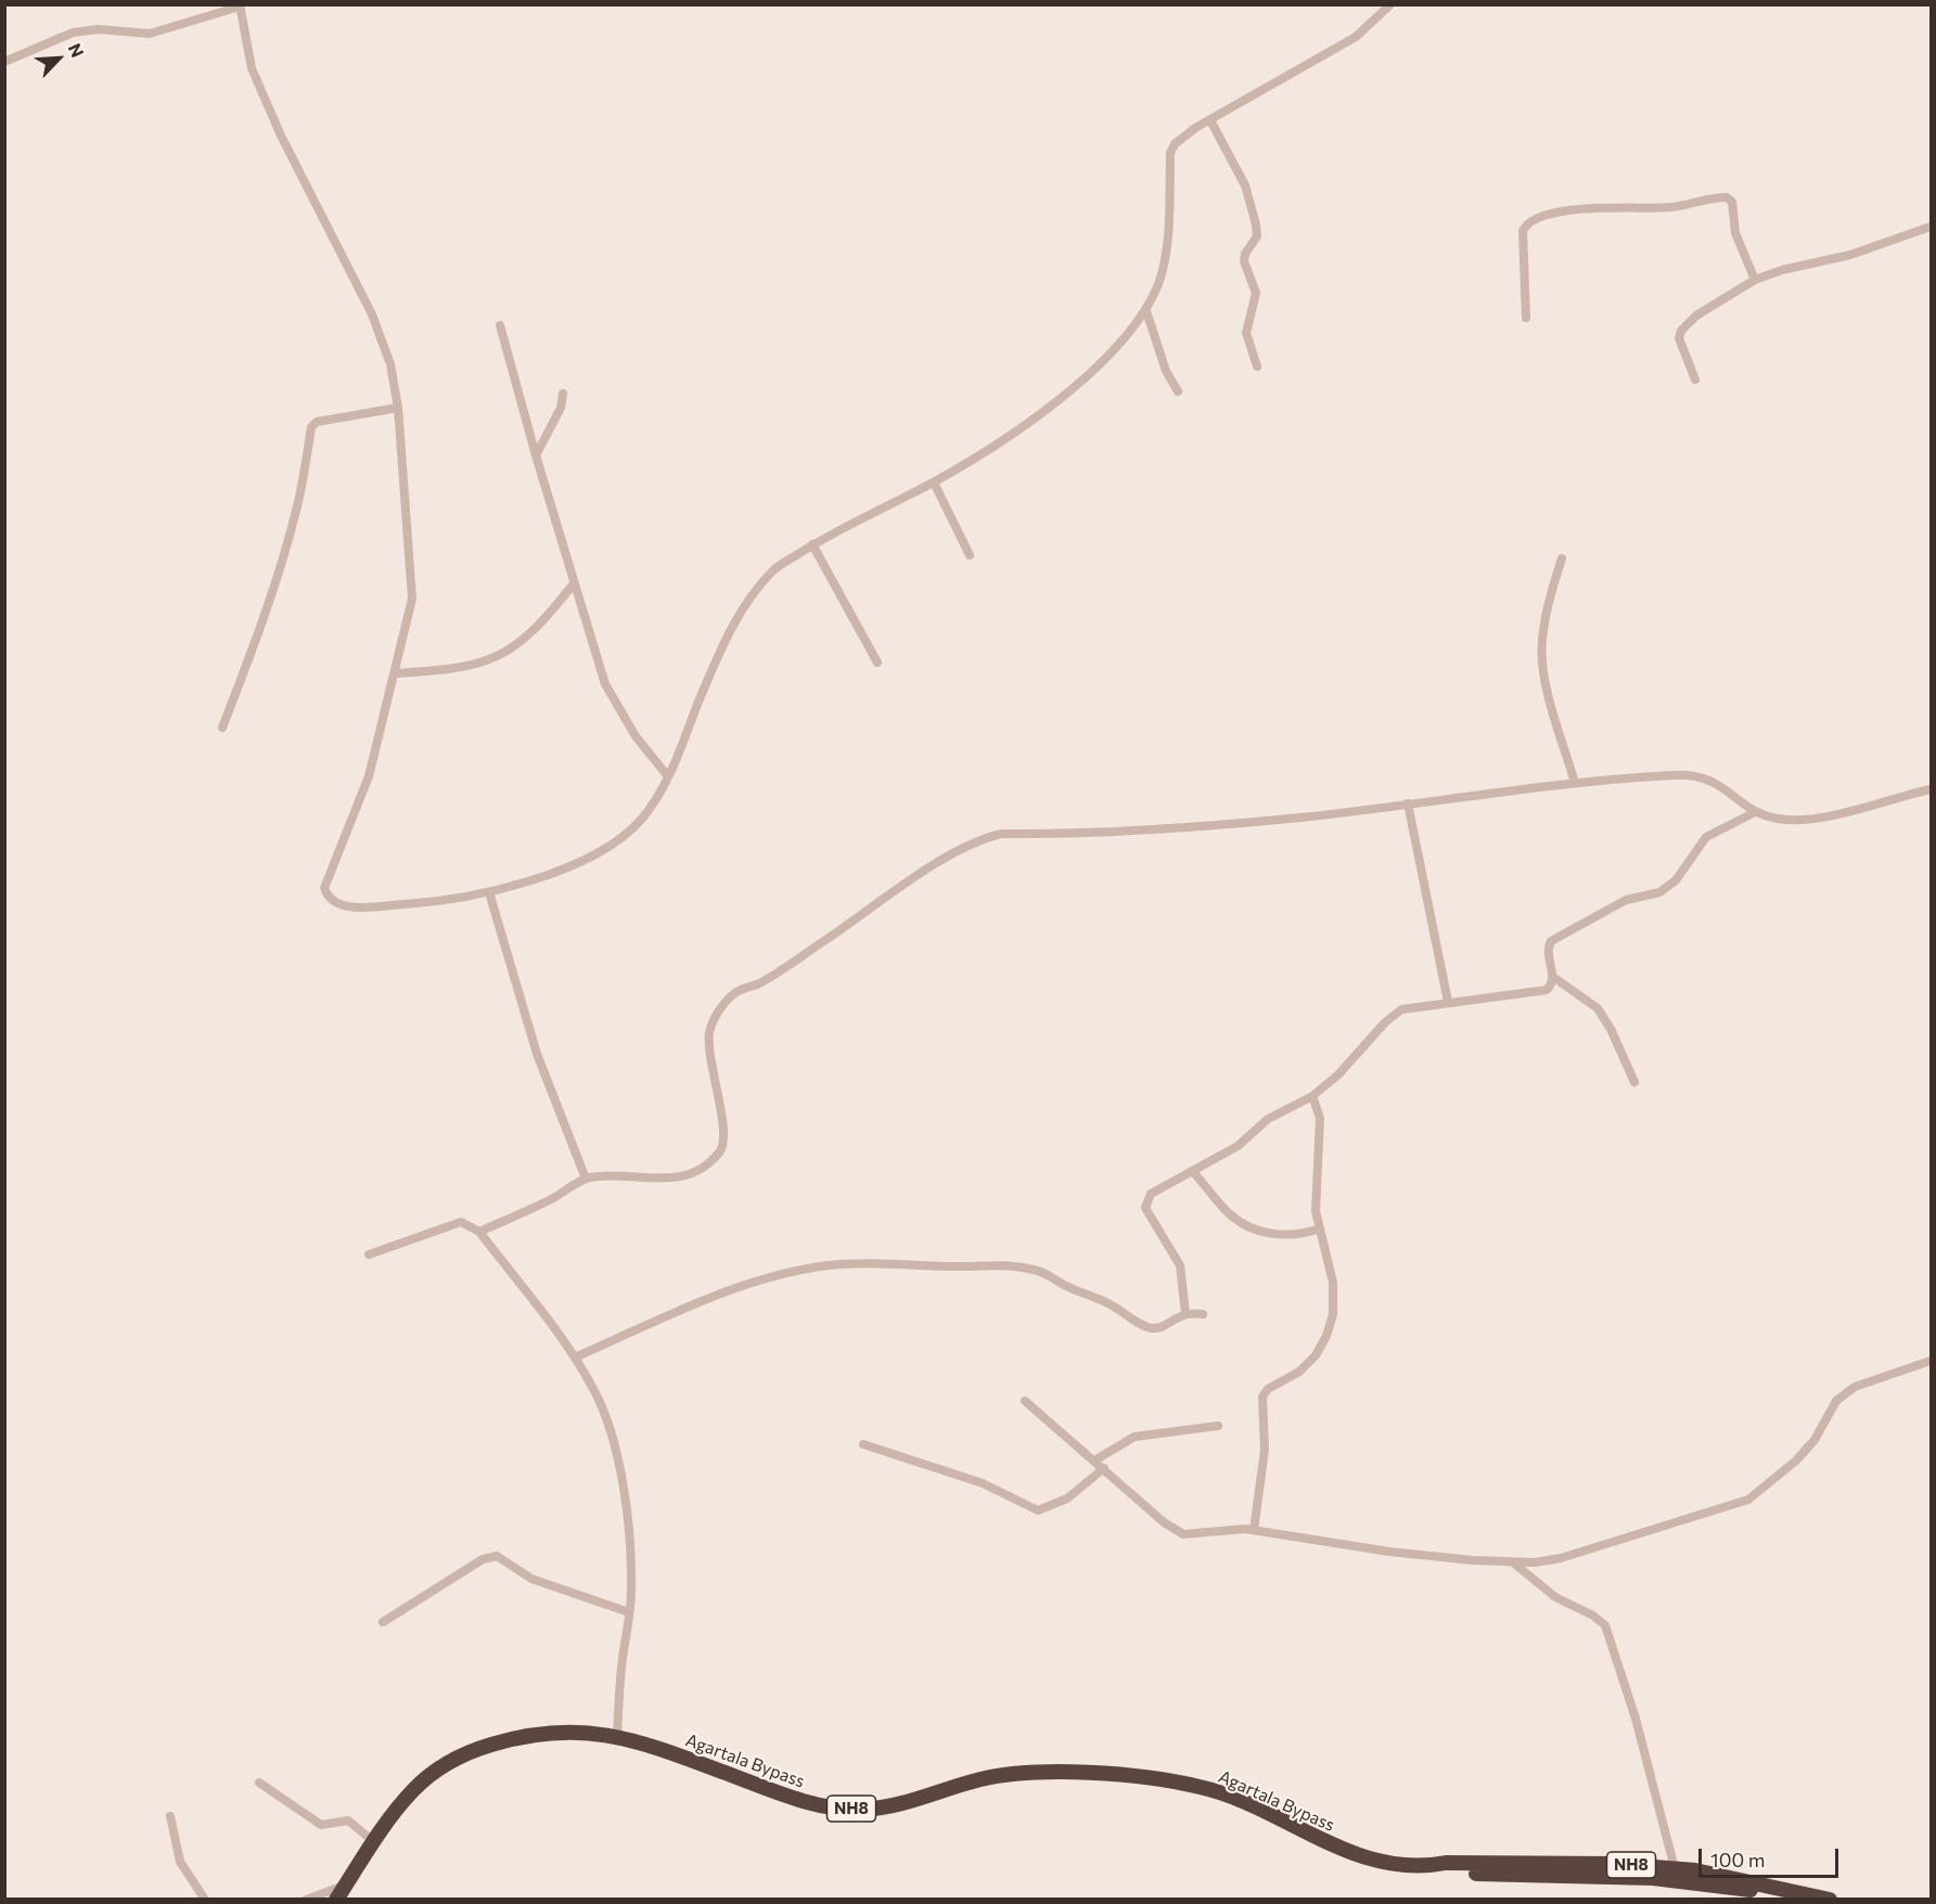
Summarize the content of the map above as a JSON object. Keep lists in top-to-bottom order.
{
  "streets": {
    "highway": ["Agartala Bypass", "NH8"]
  },
  "scale_bar": "100 m",
  "north": "top right"
}
